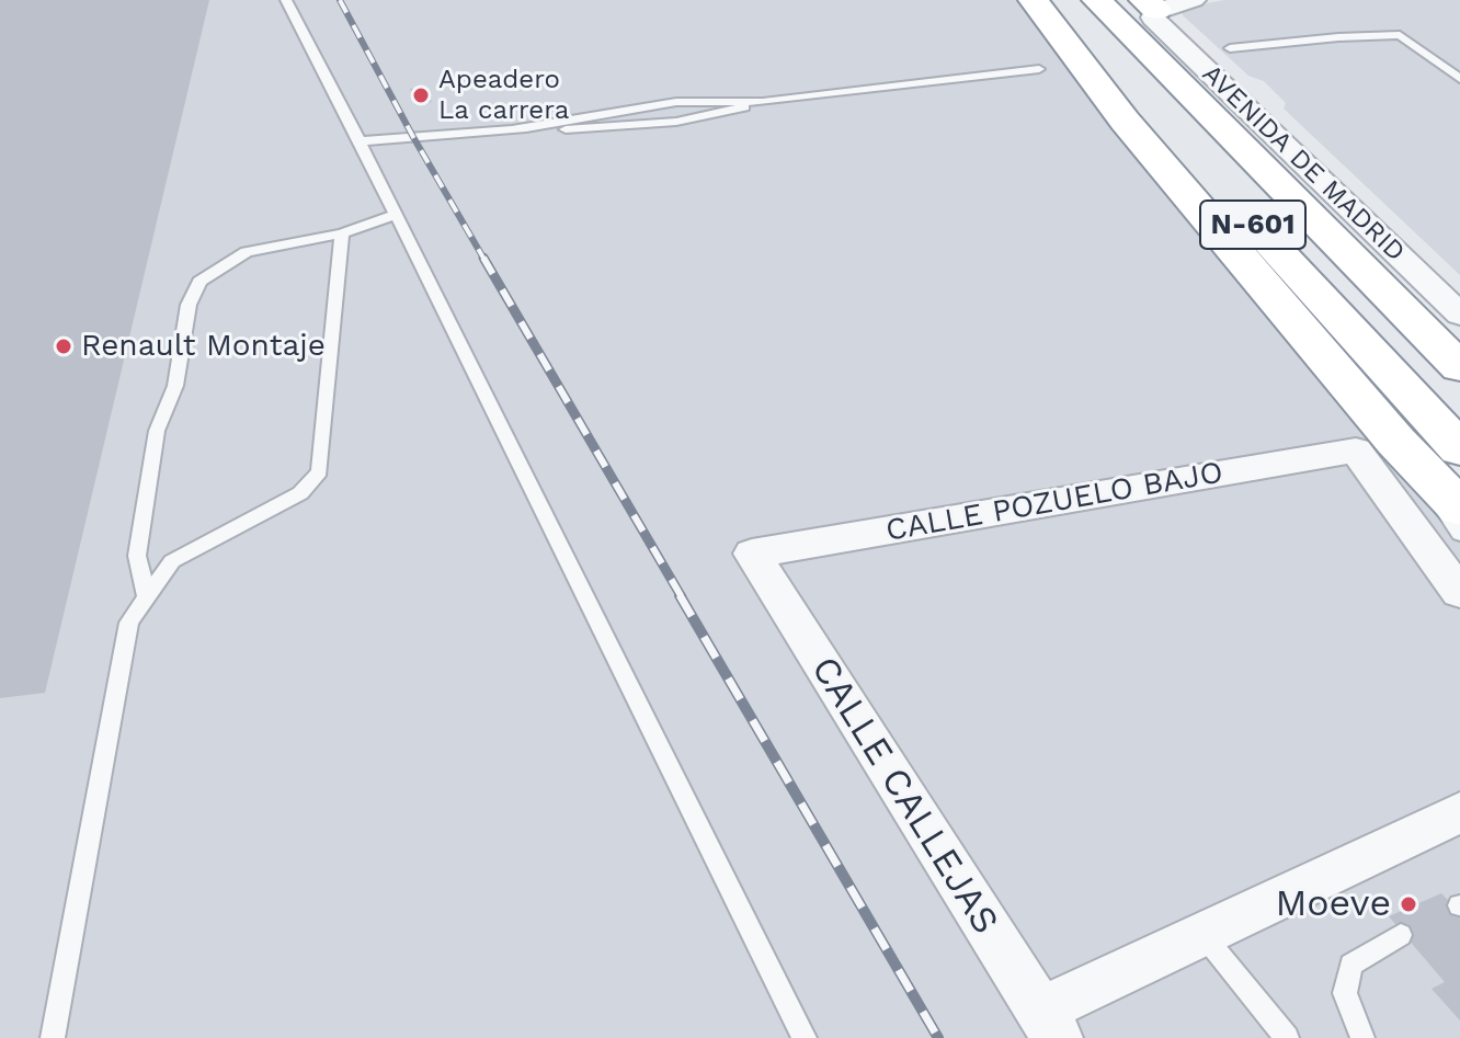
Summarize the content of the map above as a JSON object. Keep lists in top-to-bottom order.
{
  "streets": {
    "highway": ["N-601"],
    "street": ["AVENIDA DE MADRID", "CALLE POZUELO BAJO", "CALLE CALLEJAS"]
  },
  "crossings": [
    ["CALLE POZUELO BAJO", "CALLE CALLEJAS"]
  ],
  "places": ["Apeadero La carrera", "Renault Montaje", "Moeve"]
}
